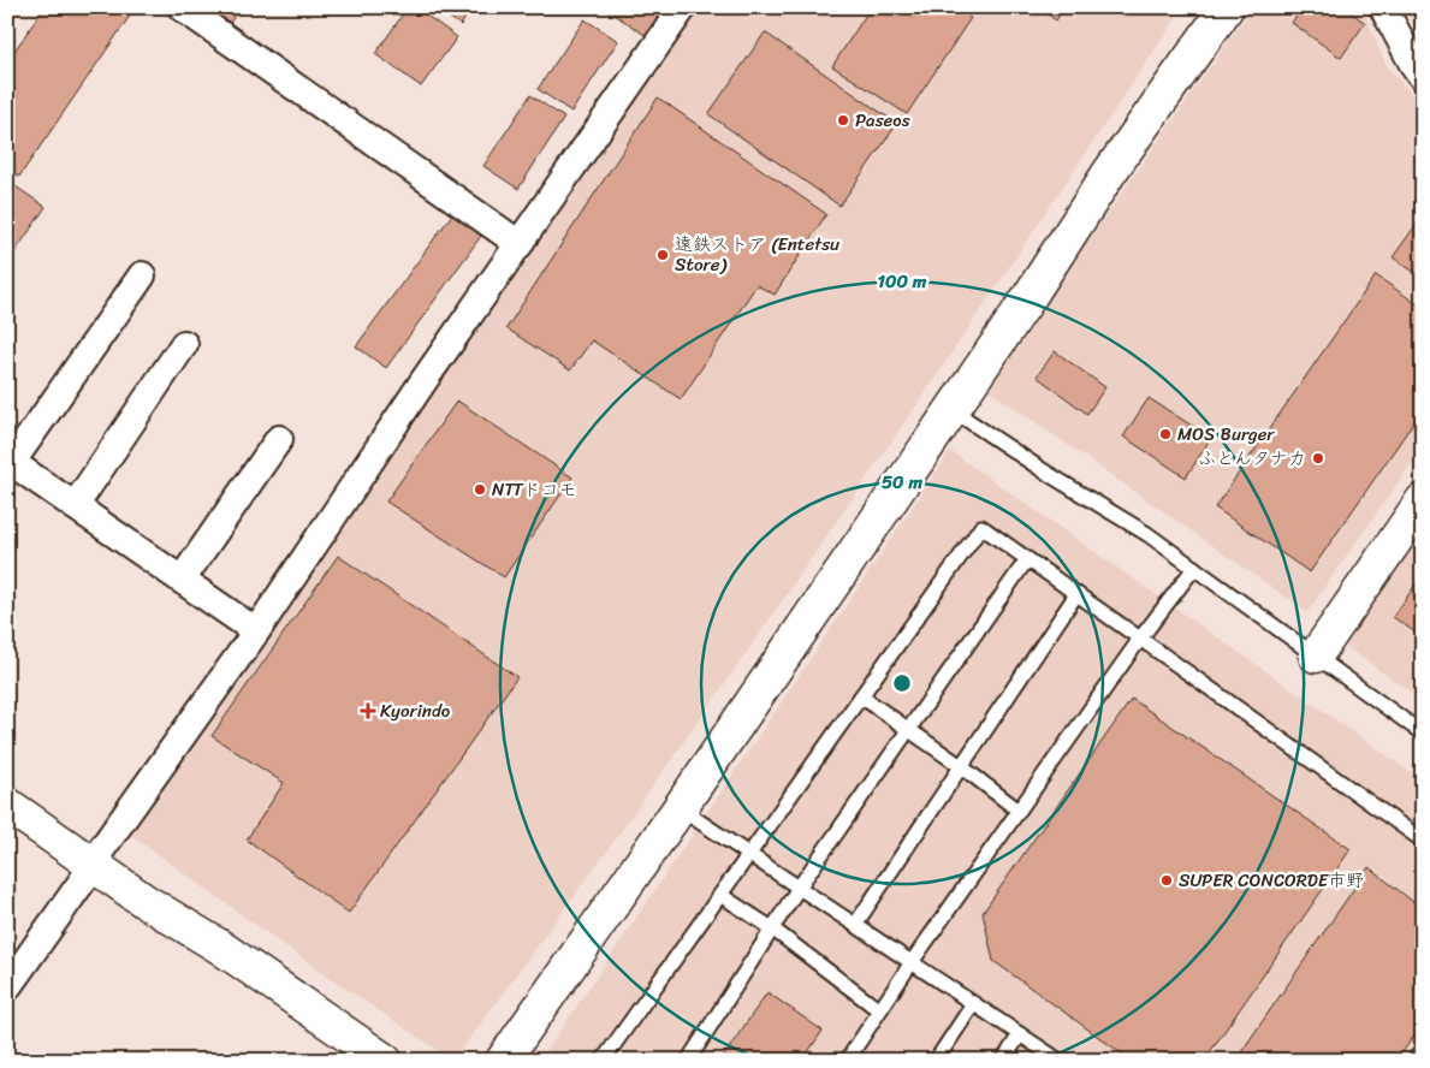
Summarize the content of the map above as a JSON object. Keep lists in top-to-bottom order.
{
  "places": {
    "other": [
      "Paseos",
      "遠鉄ストア (Entetsu Store)",
      "MOS Burger",
      "ふとんタナカ",
      "NTTドコモ",
      "SUPER CONCORDE市野"
    ],
    "health": ["Kyorindo"]
  },
  "rings": ["100 m", "50 m"]
}
